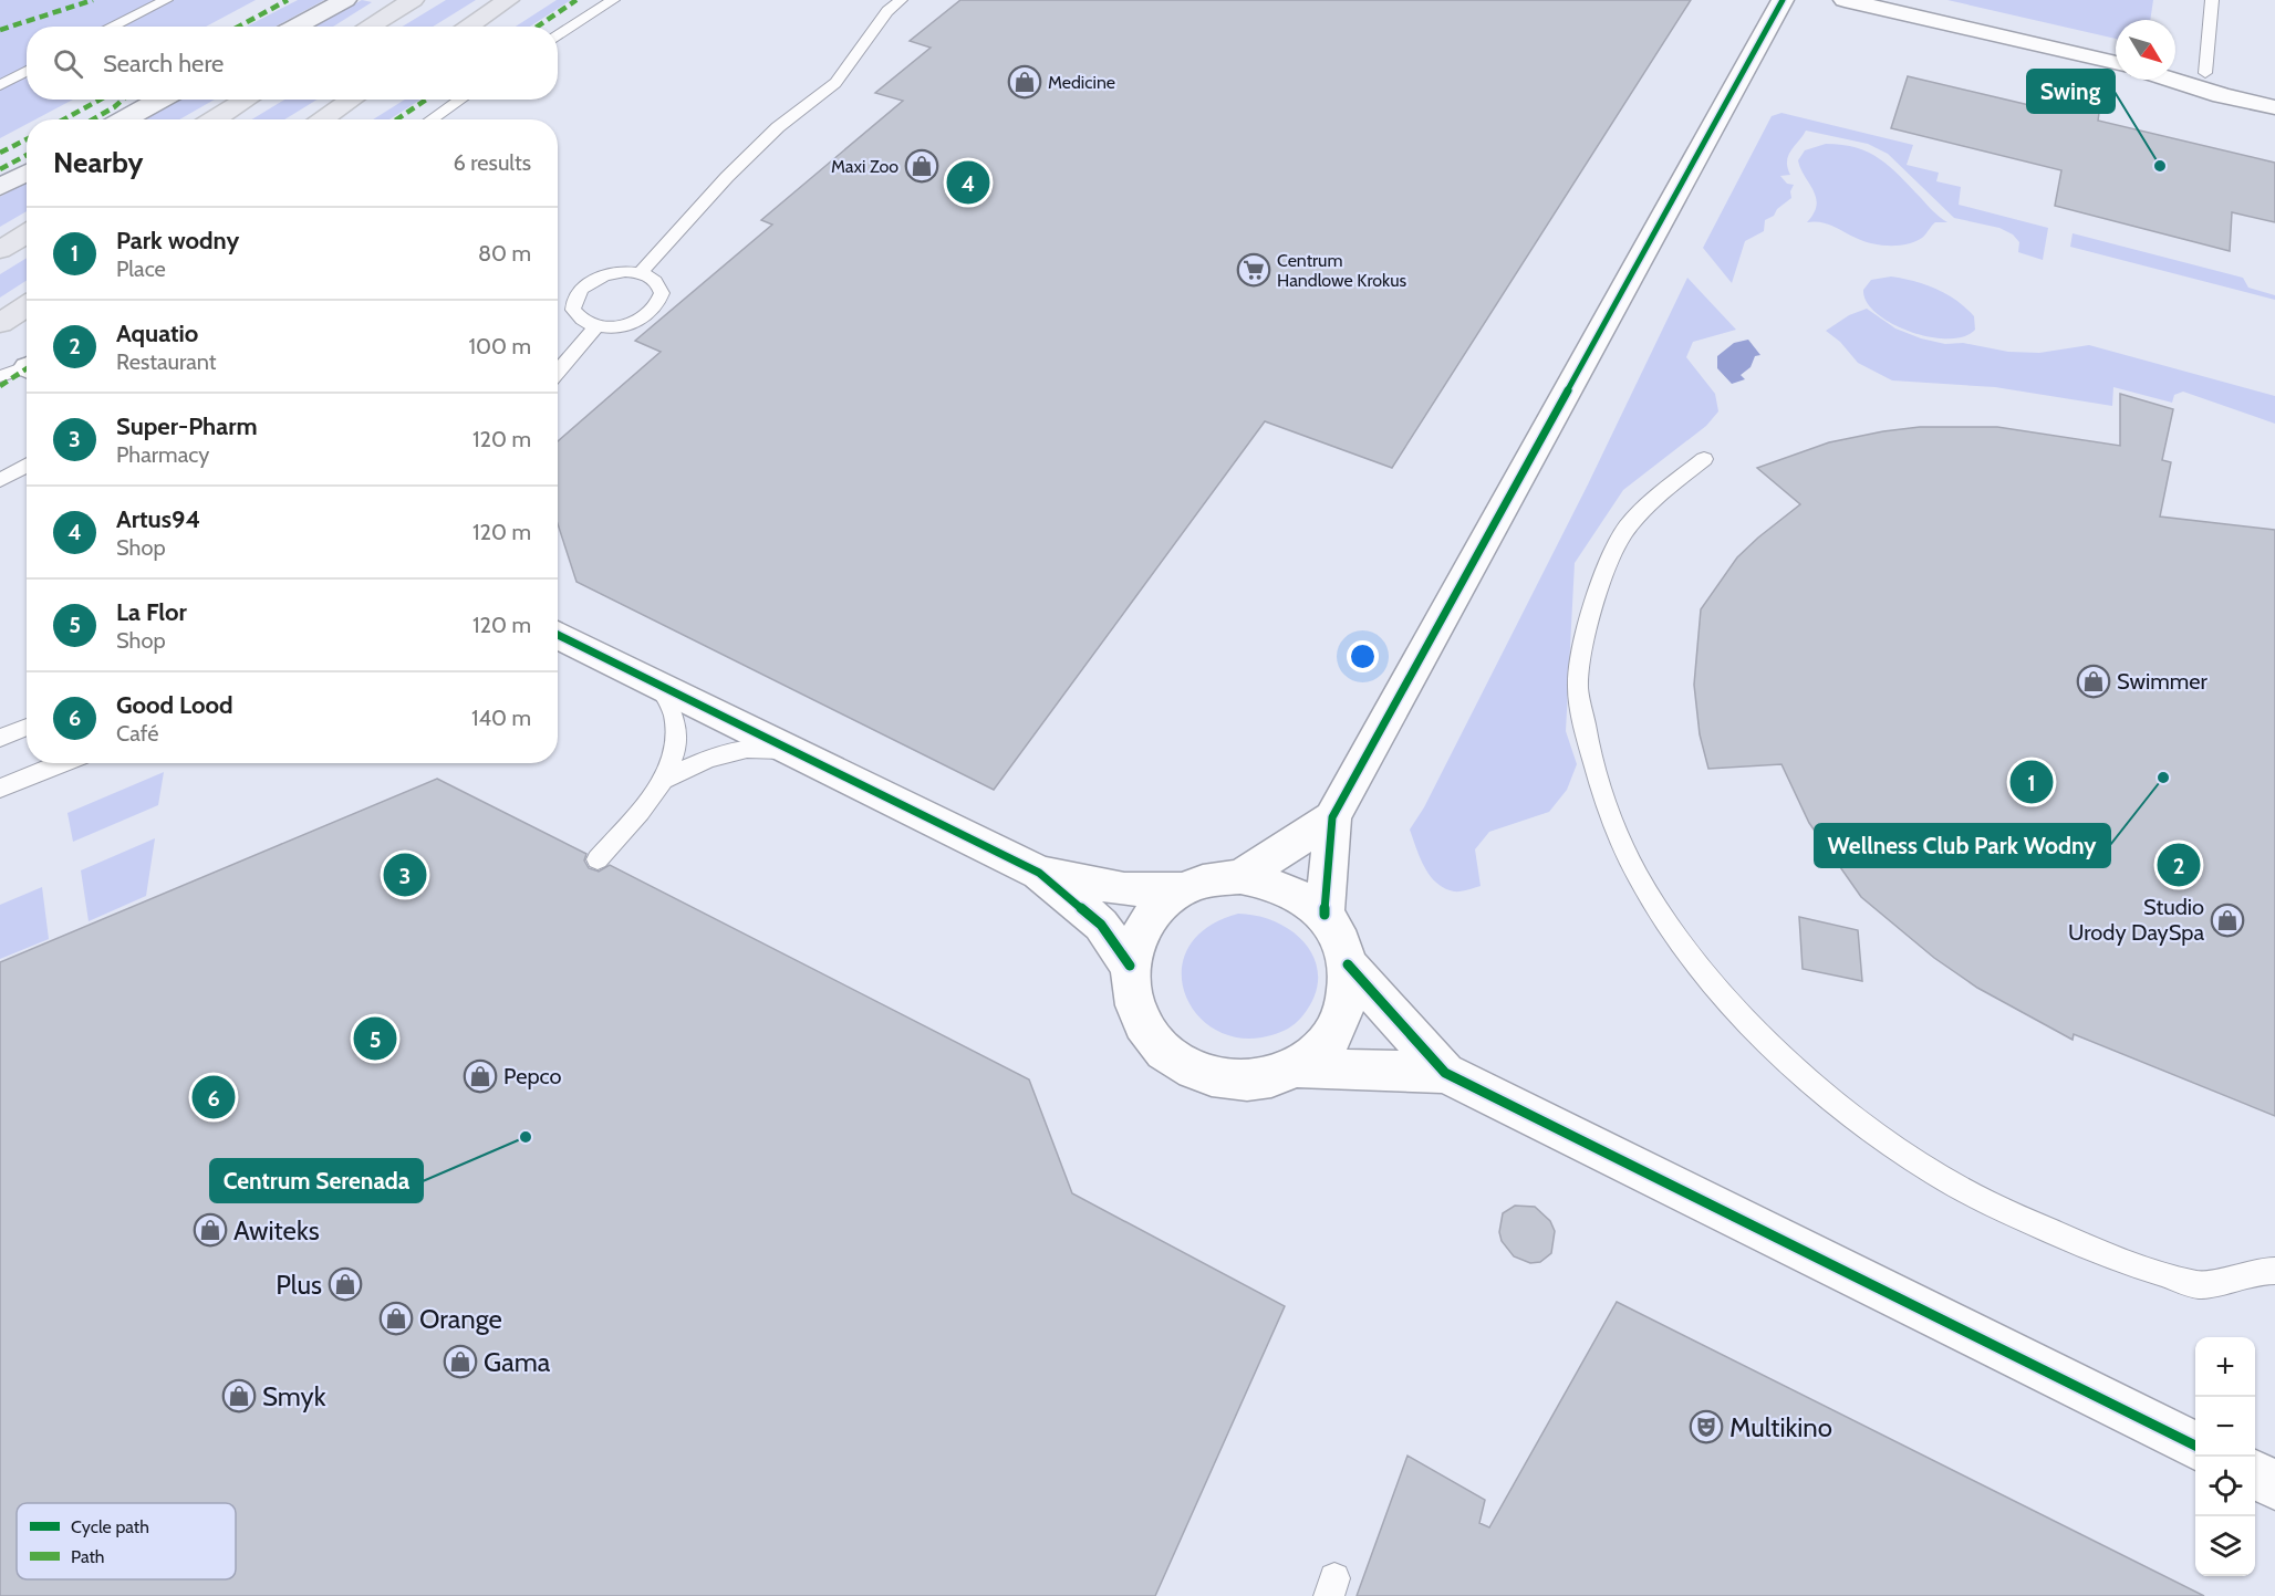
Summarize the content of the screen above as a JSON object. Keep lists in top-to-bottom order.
{
  "places": {
    "shop": [
      "Medicine",
      "Maxi Zoo",
      "Swimmer",
      "Studio Urody DaySpa",
      "Pepco",
      "Awiteks",
      "Plus",
      "Orange",
      "Gama",
      "Smyk"
    ],
    "other": ["Swing", "Wellness Club Park Wodny", "Centrum Serenada"],
    "supermarket": ["Centrum Handlowe Krokus"],
    "theatre": ["Multikino"]
  },
  "legend": ["Cycle path", "Path"],
  "north": "bottom right",
  "page": {
    "search": "Search here",
    "heading": ["Nearby", "6 results"],
    "pins": [
      "4",
      "1",
      "2",
      "3",
      "5",
      "6"
    ],
    "list": [
      {
        "mark": "1",
        "name": "Park wodny",
        "note": "Place",
        "value": "80 m"
      },
      {
        "mark": "2",
        "name": "Aquatio",
        "note": "Restaurant",
        "value": "100 m"
      },
      {
        "mark": "3",
        "name": "Super-Pharm",
        "note": "Pharmacy",
        "value": "120 m"
      },
      {
        "mark": "4",
        "name": "Artus94",
        "note": "Shop",
        "value": "120 m"
      },
      {
        "mark": "5",
        "name": "La Flor",
        "note": "Shop",
        "value": "120 m"
      },
      {
        "mark": "6",
        "name": "Good Lood",
        "note": "Café",
        "value": "140 m"
      }
    ],
    "map_buttons": ["+", "−"]
  }
}
